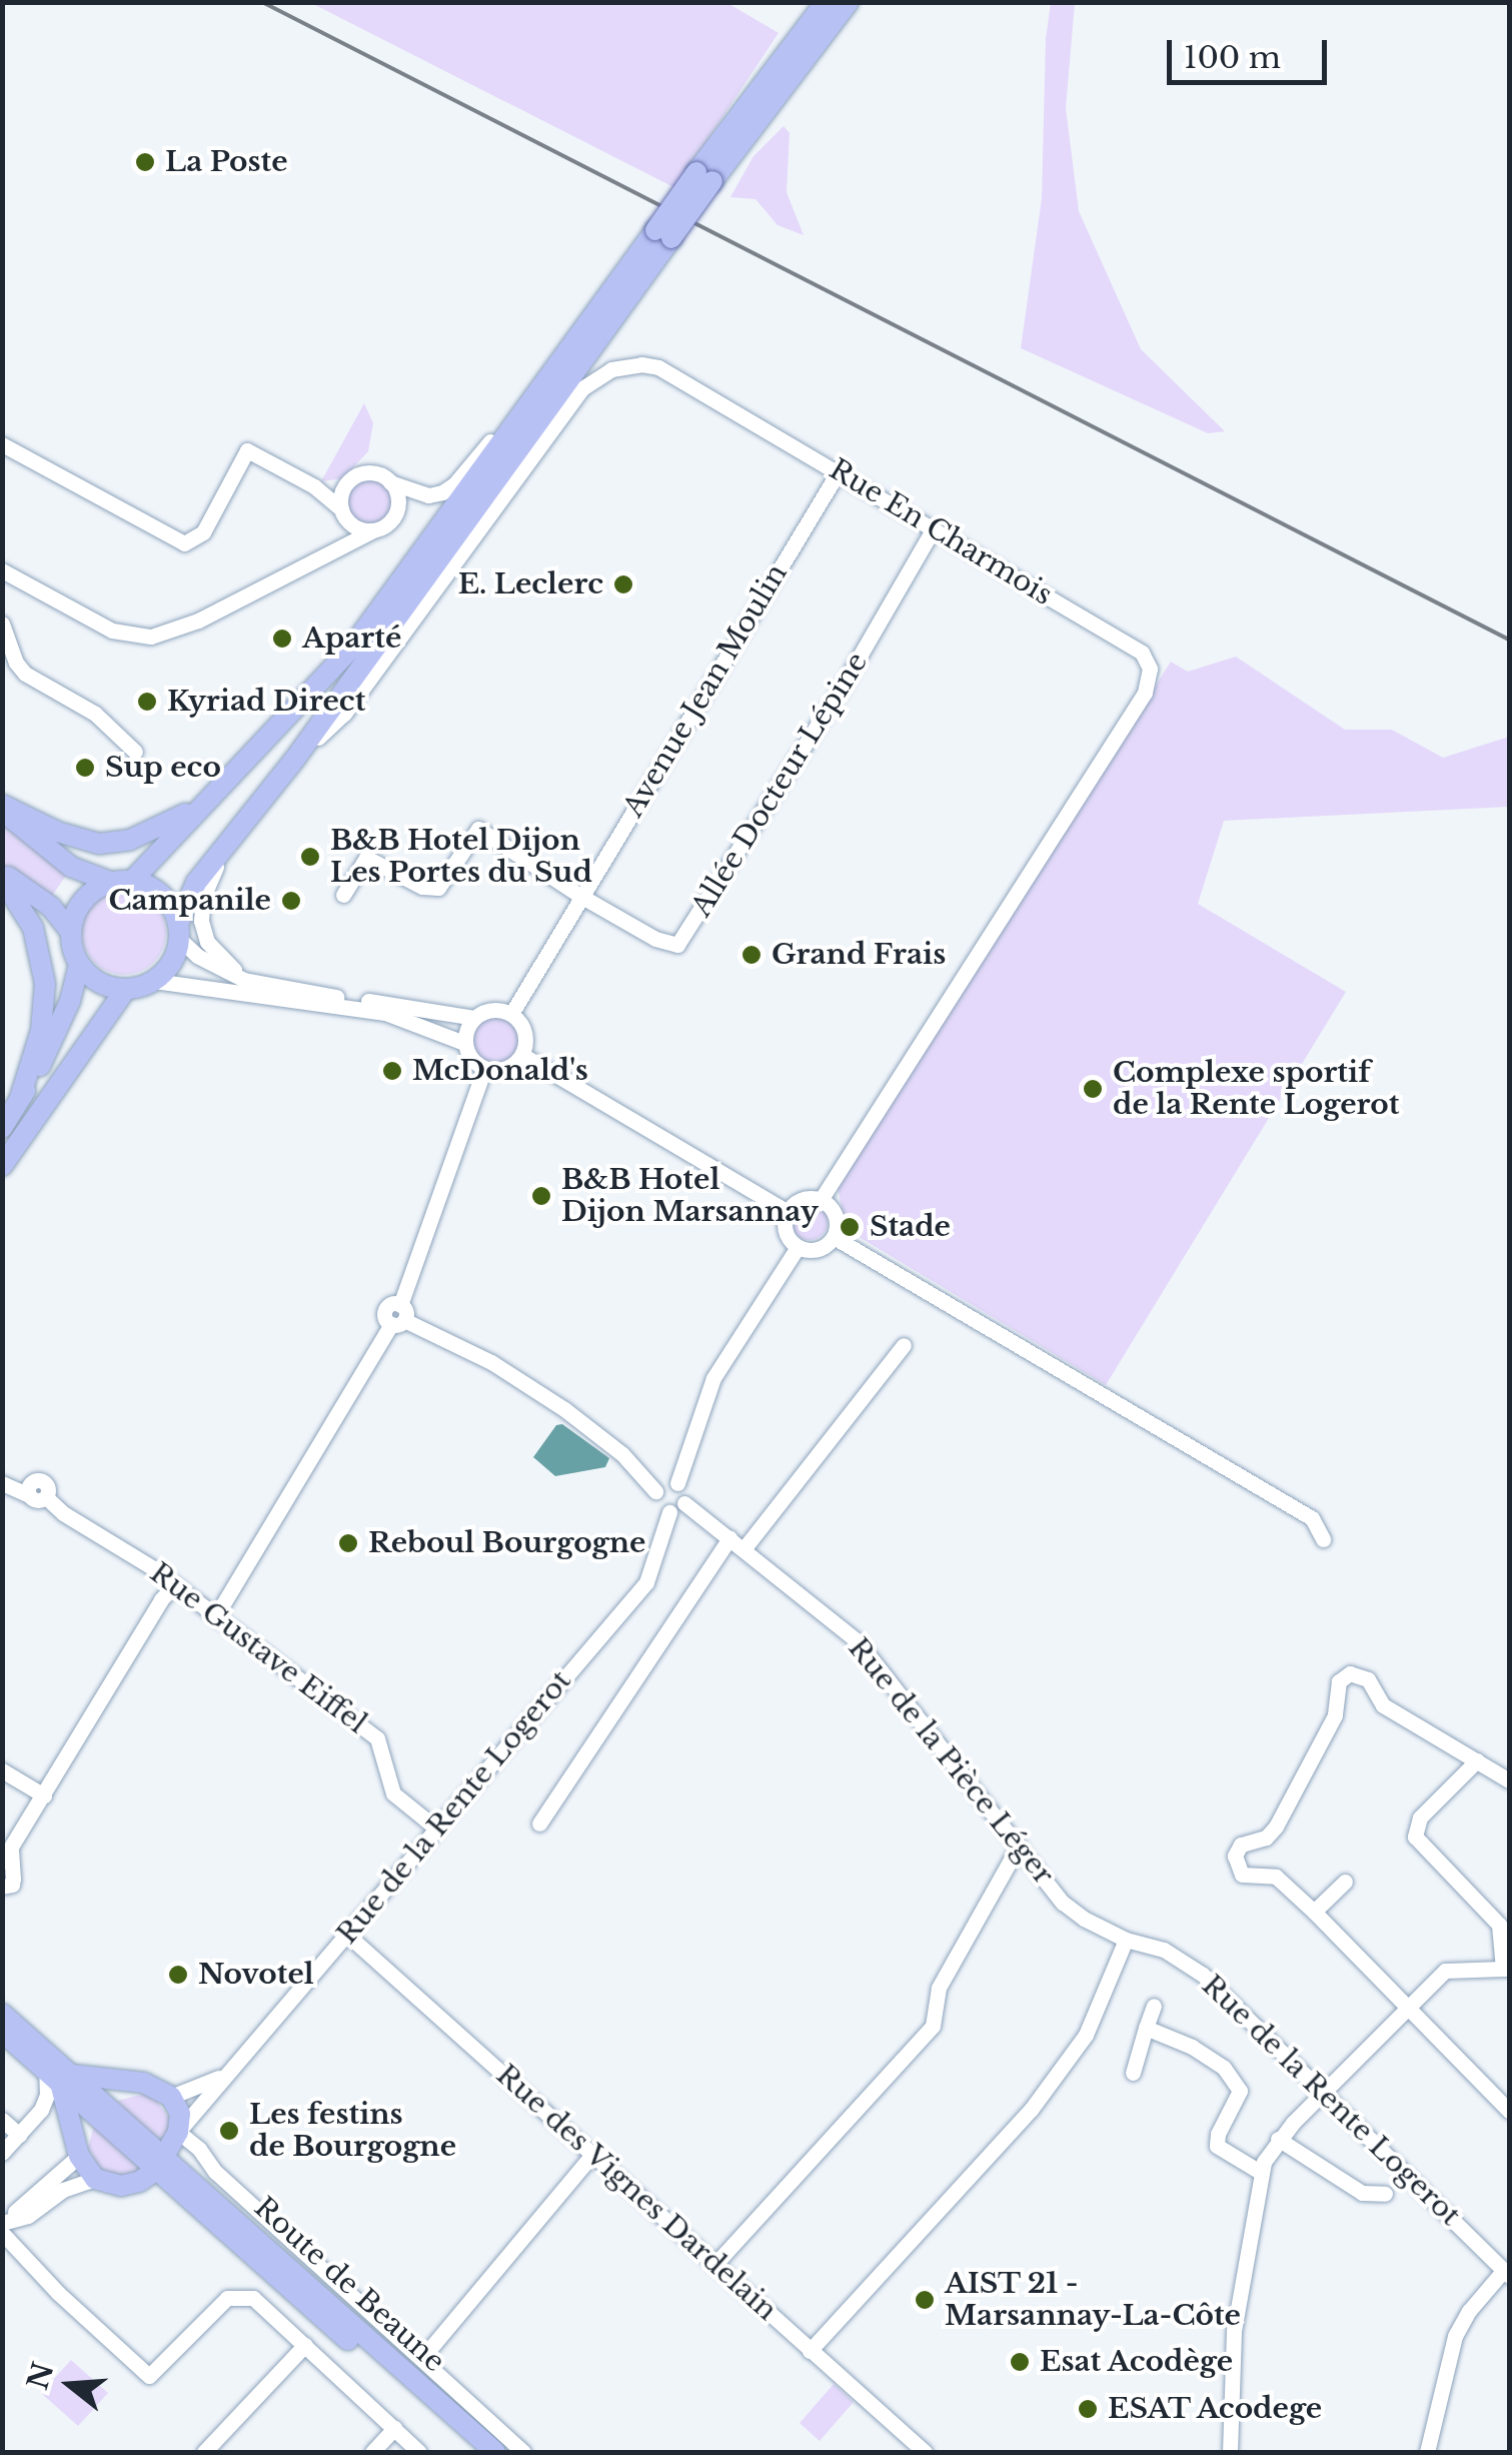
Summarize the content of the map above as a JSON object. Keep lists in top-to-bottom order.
{
  "streets": {
    "main road": ["Route de Beaune"],
    "street": [
      "Rue En Charmois",
      "Avenue Jean Moulin",
      "Allée Docteur Lépine",
      "Rue Gustave Eiffel",
      "Rue de la Pièce Léger",
      "Rue de la Rente Logerot",
      "Rue des Vignes Dardelain"
    ]
  },
  "crossings": [
    ["Rue En Charmois", "Avenue Jean Moulin"],
    ["Rue En Charmois", "Allée Docteur Lépine"],
    ["Avenue Jean Moulin", "Allée Docteur Lépine"],
    ["Rue Gustave Eiffel", "Rue de la Rente Logerot"],
    ["Rue de la Pièce Léger", "Rue de la Rente Logerot"],
    ["Rue de la Rente Logerot", "Rue des Vignes Dardelain"]
  ],
  "places": [
    "La Poste",
    "E. Leclerc",
    "Aparté",
    "Kyriad Direct",
    "Sup eco",
    "B&B Hotel Dijon Les Portes du Sud",
    "Campanile",
    "Grand Frais",
    "McDonald's",
    "Complexe sportif de la Rente Logerot",
    "B&B Hotel Dijon Marsannay",
    "Stade",
    "Reboul Bourgogne",
    "Novotel",
    "Les festins de Bourgogne",
    "AIST 21 - Marsannay-La-Côte",
    "Esat Acodège",
    "ESAT Acodege"
  ],
  "scale_bar": "100 m",
  "north": "left"
}
